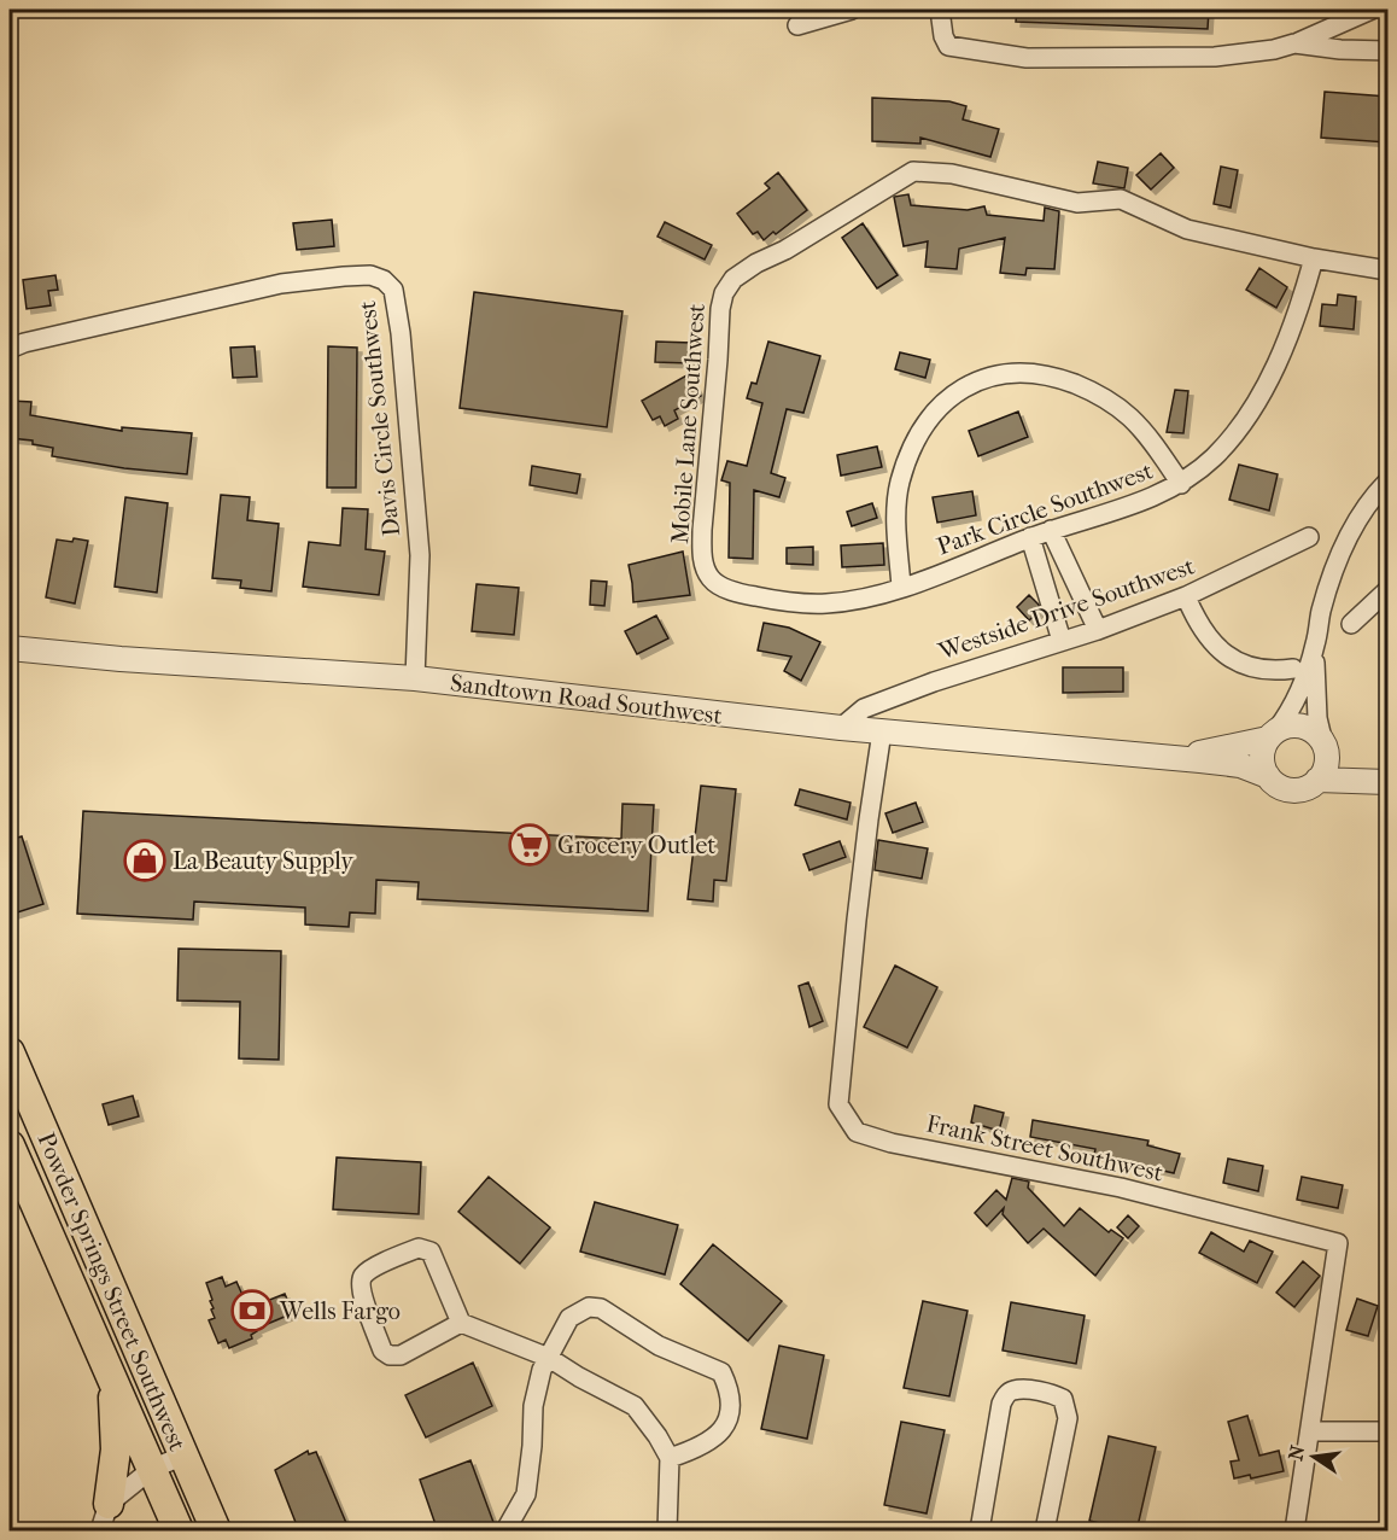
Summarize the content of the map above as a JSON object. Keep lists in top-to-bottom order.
{
  "streets": {
    "main road": ["Powder Springs Street Southwest"],
    "street": [
      "Davis Circle Southwest",
      "Mobile Lane Southwest",
      "Park Circle Southwest",
      "Westside Drive Southwest",
      "Sandtown Road Southwest",
      "Frank Street Southwest"
    ]
  },
  "crossings": [
    ["Davis Circle Southwest", "Sandtown Road Southwest"],
    ["Mobile Lane Southwest", "Park Circle Southwest"],
    ["Westside Drive Southwest", "Sandtown Road Southwest"],
    ["Sandtown Road Southwest", "Frank Street Southwest"]
  ],
  "places": {
    "supermarket": ["Grocery Outlet"],
    "shop": ["La Beauty Supply"],
    "bank": ["Wells Fargo"]
  },
  "north": "left"
}
